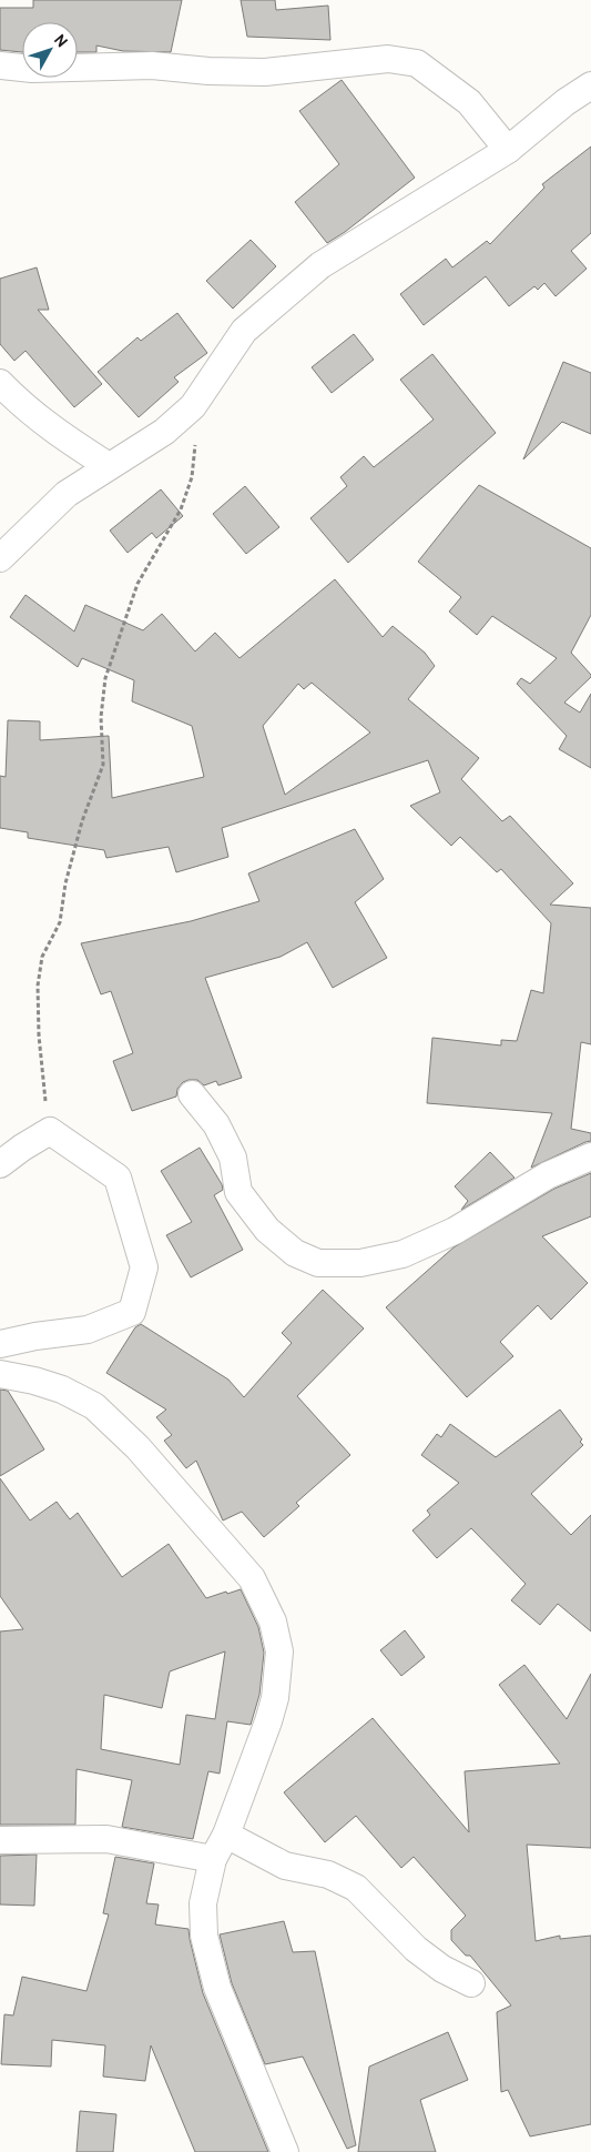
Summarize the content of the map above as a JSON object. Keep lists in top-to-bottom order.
{
  "north": "top right"
}
